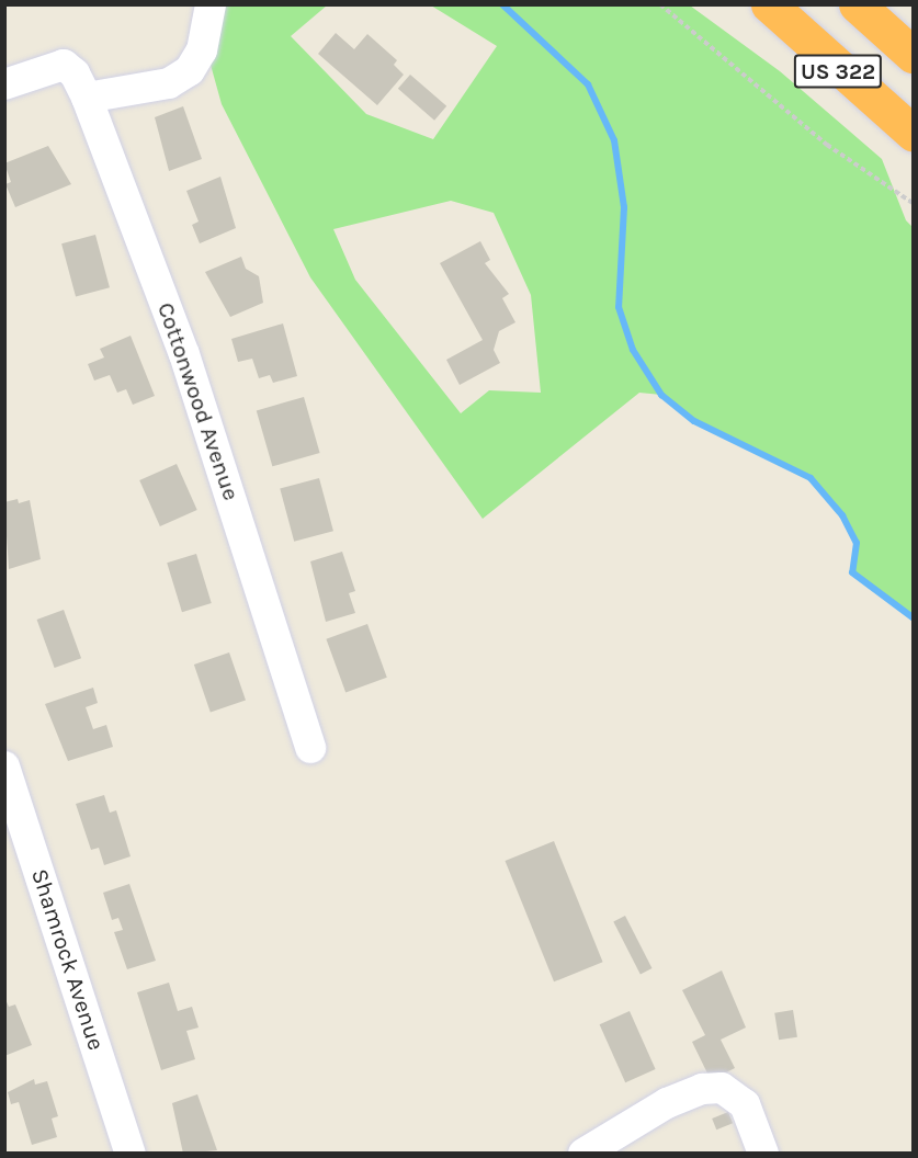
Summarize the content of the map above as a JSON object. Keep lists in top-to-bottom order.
{
  "streets": {
    "highway": ["US 322"],
    "street": ["Cottonwood Avenue", "Shamrock Avenue"]
  }
}
